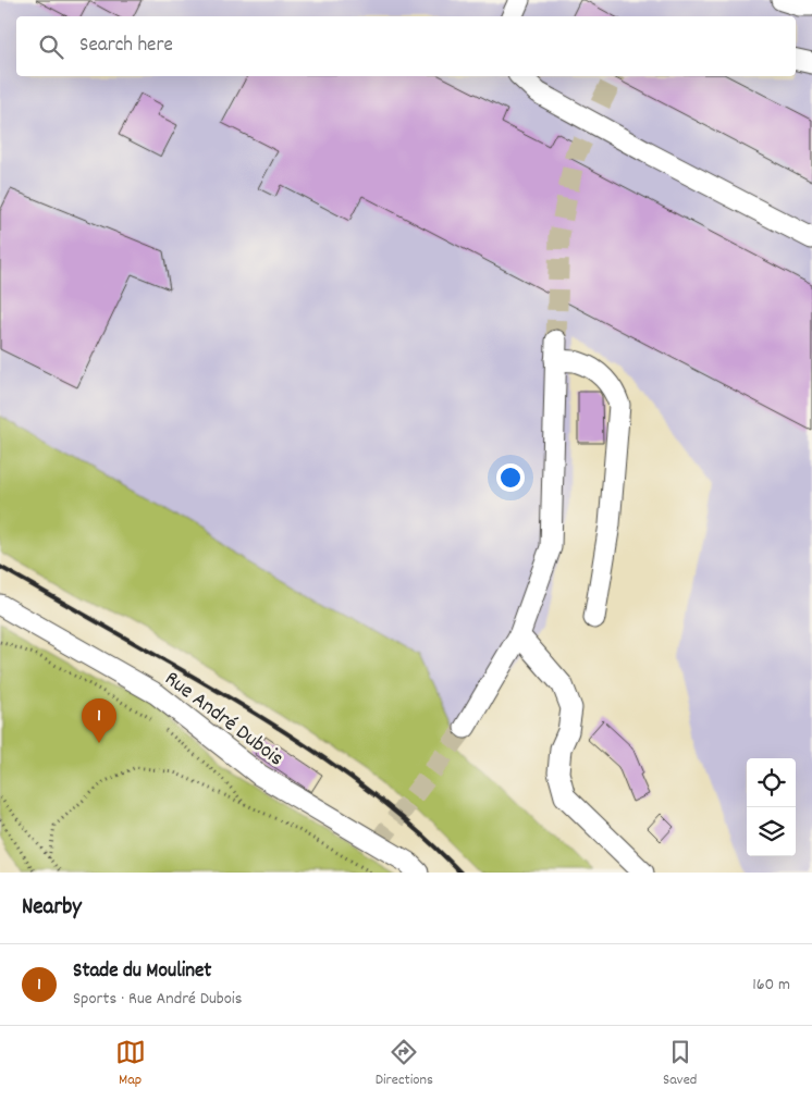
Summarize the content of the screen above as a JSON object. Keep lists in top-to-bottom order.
{
  "streets": {
    "street": ["Rue André Dubois"]
  },
  "page": {
    "search": "Search here",
    "pins": "1",
    "heading": "Nearby",
    "list": [
      {
        "mark": "1",
        "name": "Stade du Moulinet",
        "note": "Sports · Rue André Dubois",
        "value": "160 m"
      }
    ],
    "nav": ["Map", "Directions", "Saved"]
  }
}
